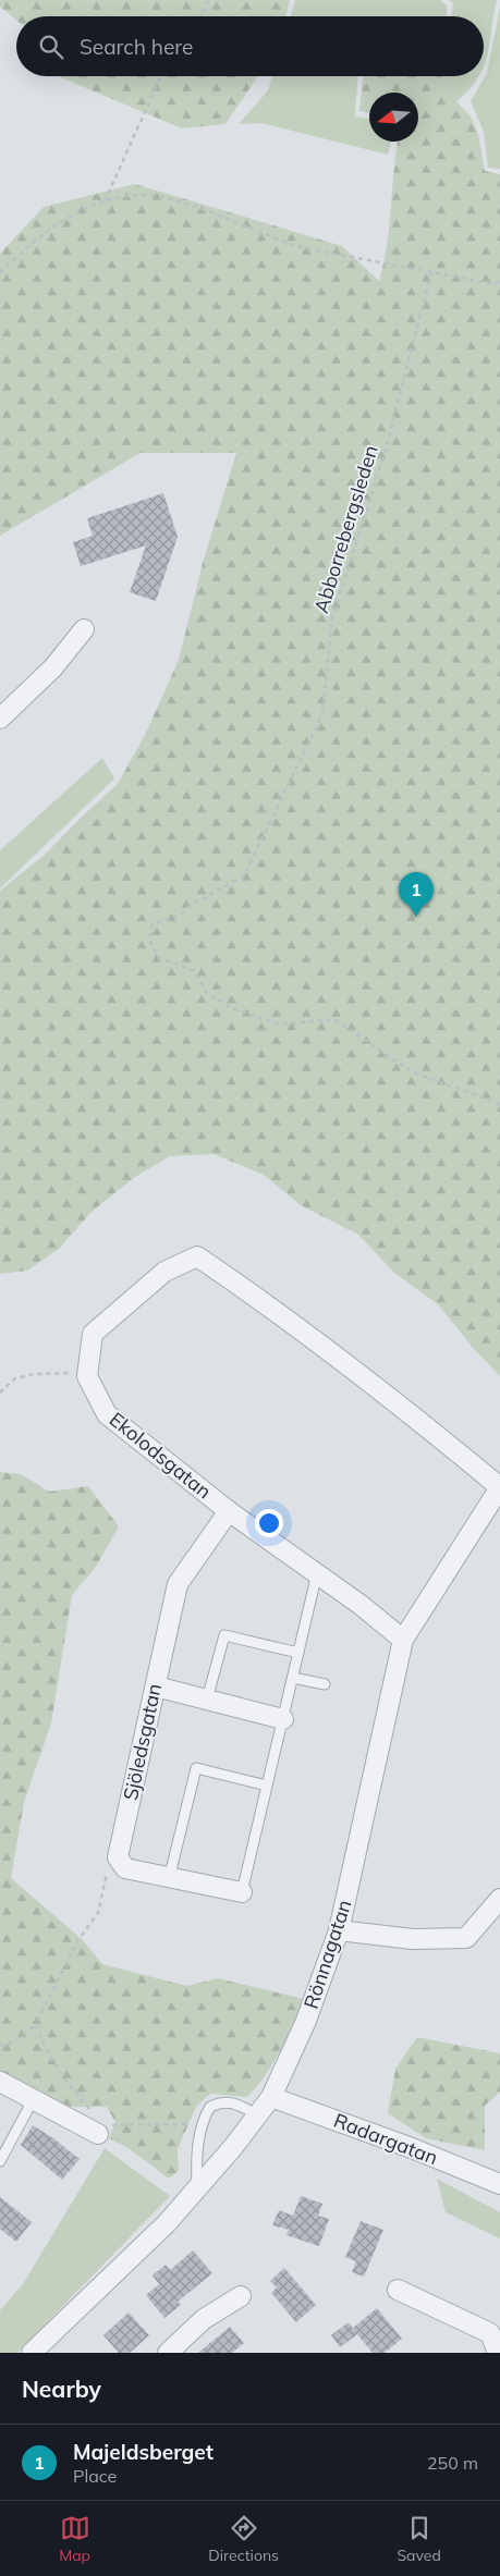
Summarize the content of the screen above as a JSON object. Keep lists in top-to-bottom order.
{
  "streets": {
    "street": [
      "Ekolodsgatan",
      "Sjöledsgatan",
      "Rönnagatan",
      "Radargatan"
    ],
    "path": ["Abborrebergsleden"]
  },
  "crossings": [
    ["Ekolodsgatan", "Sjöledsgatan"],
    ["Ekolodsgatan", "Rönnagatan"],
    ["Rönnagatan", "Radargatan"]
  ],
  "north": "left",
  "page": {
    "search": "Search here",
    "pins": "1",
    "heading": "Nearby",
    "list": [
      {
        "mark": "1",
        "name": "Majeldsberget",
        "note": "Place",
        "value": "250 m"
      }
    ],
    "nav": ["Map", "Directions", "Saved"]
  }
}
